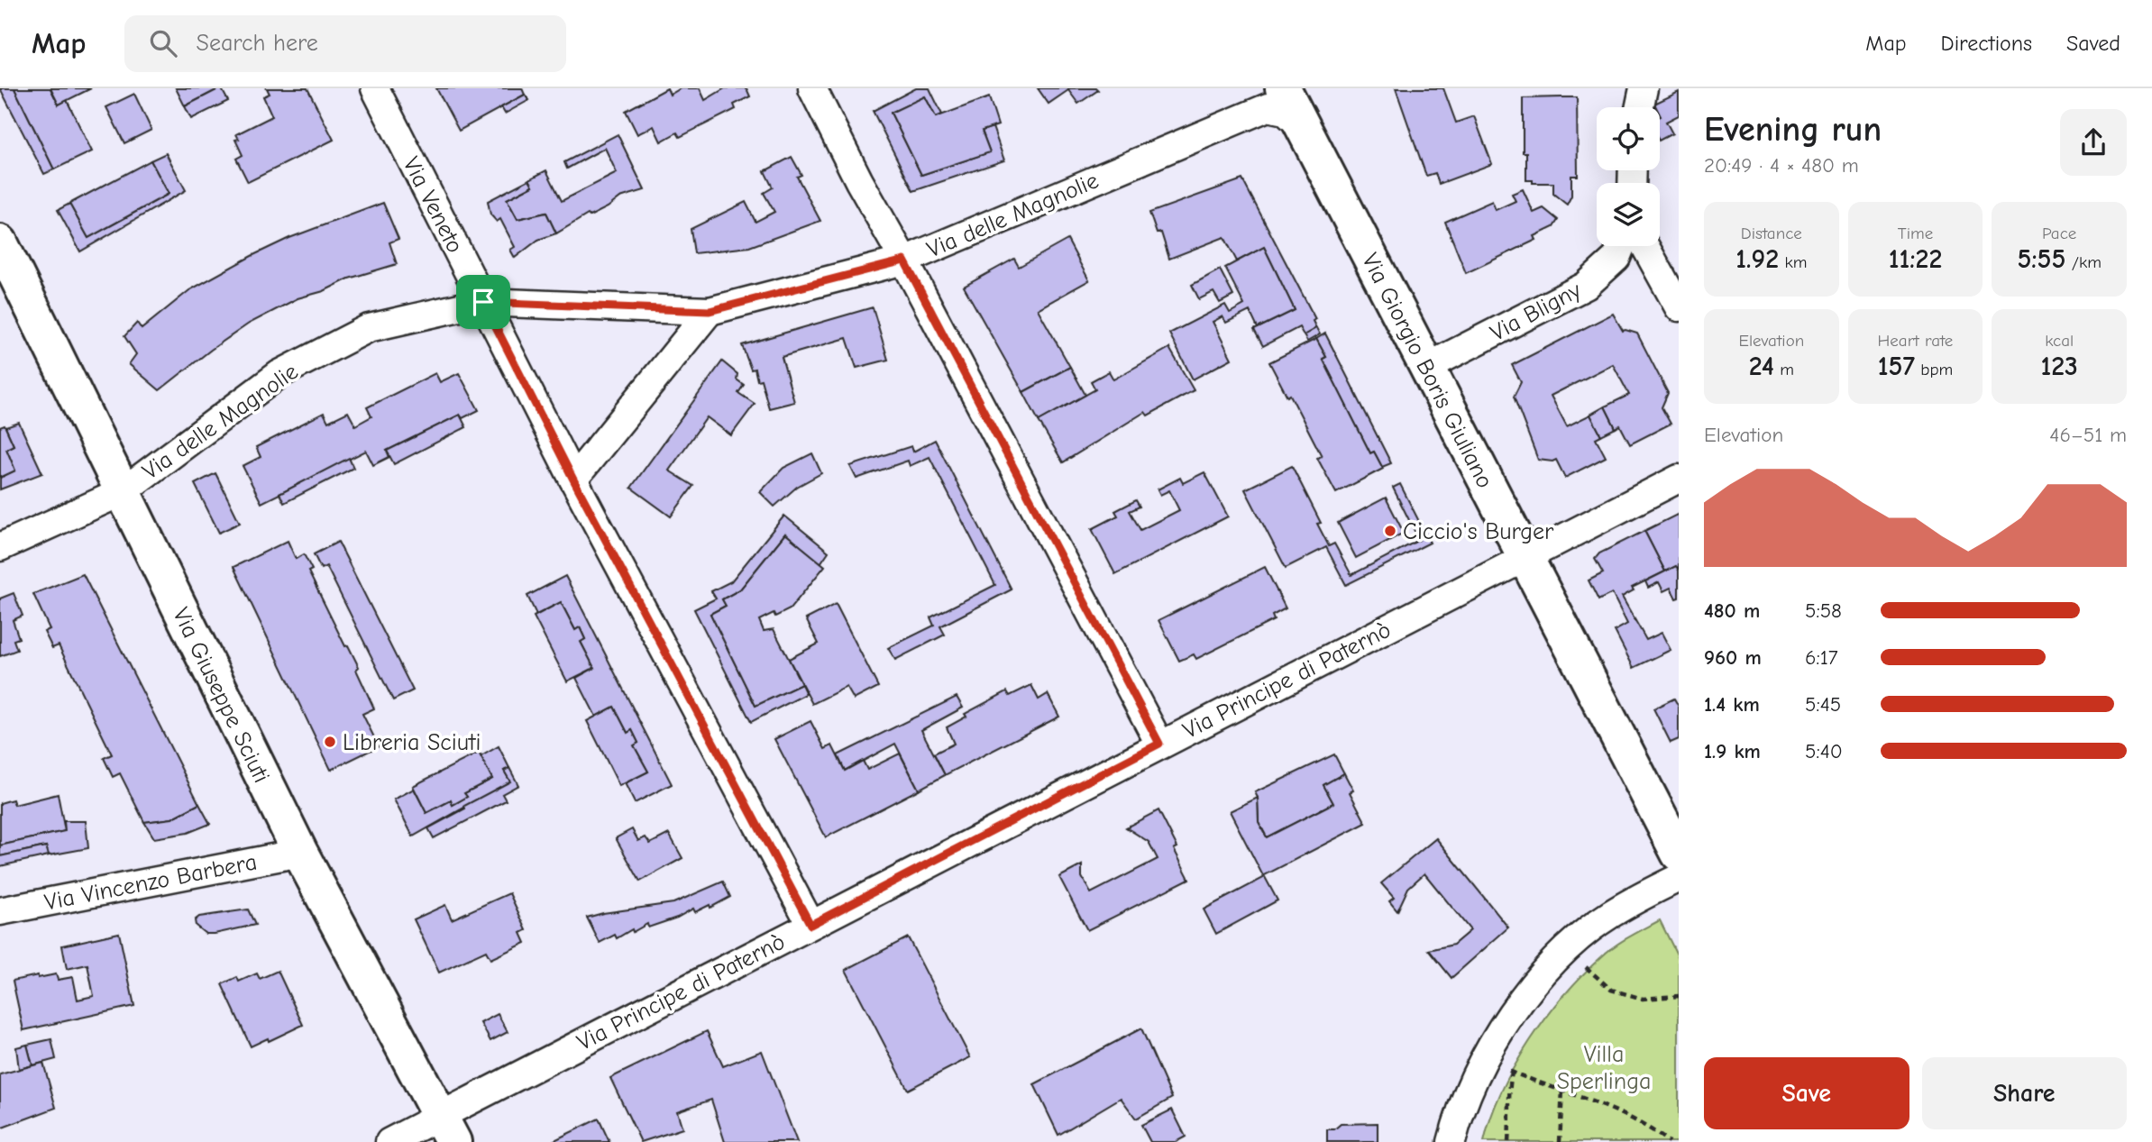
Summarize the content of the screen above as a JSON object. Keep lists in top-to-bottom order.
{
  "streets": {
    "street": [
      "Via Veneto",
      "Via delle Magnolie",
      "Via Bligny",
      "Via Giorgio Boris Giuliano",
      "Via Principe di Paternò",
      "Via Giuseppe Sciuti",
      "Via Vincenzo Barbera"
    ]
  },
  "crossings": [
    ["Via Veneto", "Via delle Magnolie"],
    ["Via Veneto", "Via Principe di Paternò"],
    ["Via delle Magnolie", "Via Giorgio Boris Giuliano"],
    ["Via delle Magnolie", "Via Giuseppe Sciuti"],
    ["Via Bligny", "Via Giorgio Boris Giuliano"],
    ["Via Giorgio Boris Giuliano", "Via Principe di Paternò"],
    ["Via Principe di Paternò", "Via Giuseppe Sciuti"],
    ["Via Giuseppe Sciuti", "Via Vincenzo Barbera"]
  ],
  "parks": ["Villa Sperlinga"],
  "places": ["Ciccio's Burger", "Libreria Sciuti"],
  "page": {
    "header": "Map",
    "search": "Search here",
    "nav": ["Map", "Directions", "Saved"],
    "heading": ["Evening run", "20:49 · 4 × 480 m"],
    "stats": [
      ["Distance", "1.92 km"],
      ["Time", "11:22"],
      ["Pace", "5:55 /km"],
      ["Elevation", "24 m"],
      ["Heart rate", "157 bpm"],
      ["kcal", "123"]
    ],
    "chart": ["Elevation", "46–51 m"],
    "list": [
      {
        "name": "480 m",
        "note": "5:58"
      },
      {
        "name": "960 m",
        "note": "6:17"
      },
      {
        "name": "1.4 km",
        "note": "5:45"
      },
      {
        "name": "1.9 km",
        "note": "5:40"
      }
    ],
    "buttons": ["Save", "Share"]
  }
}
